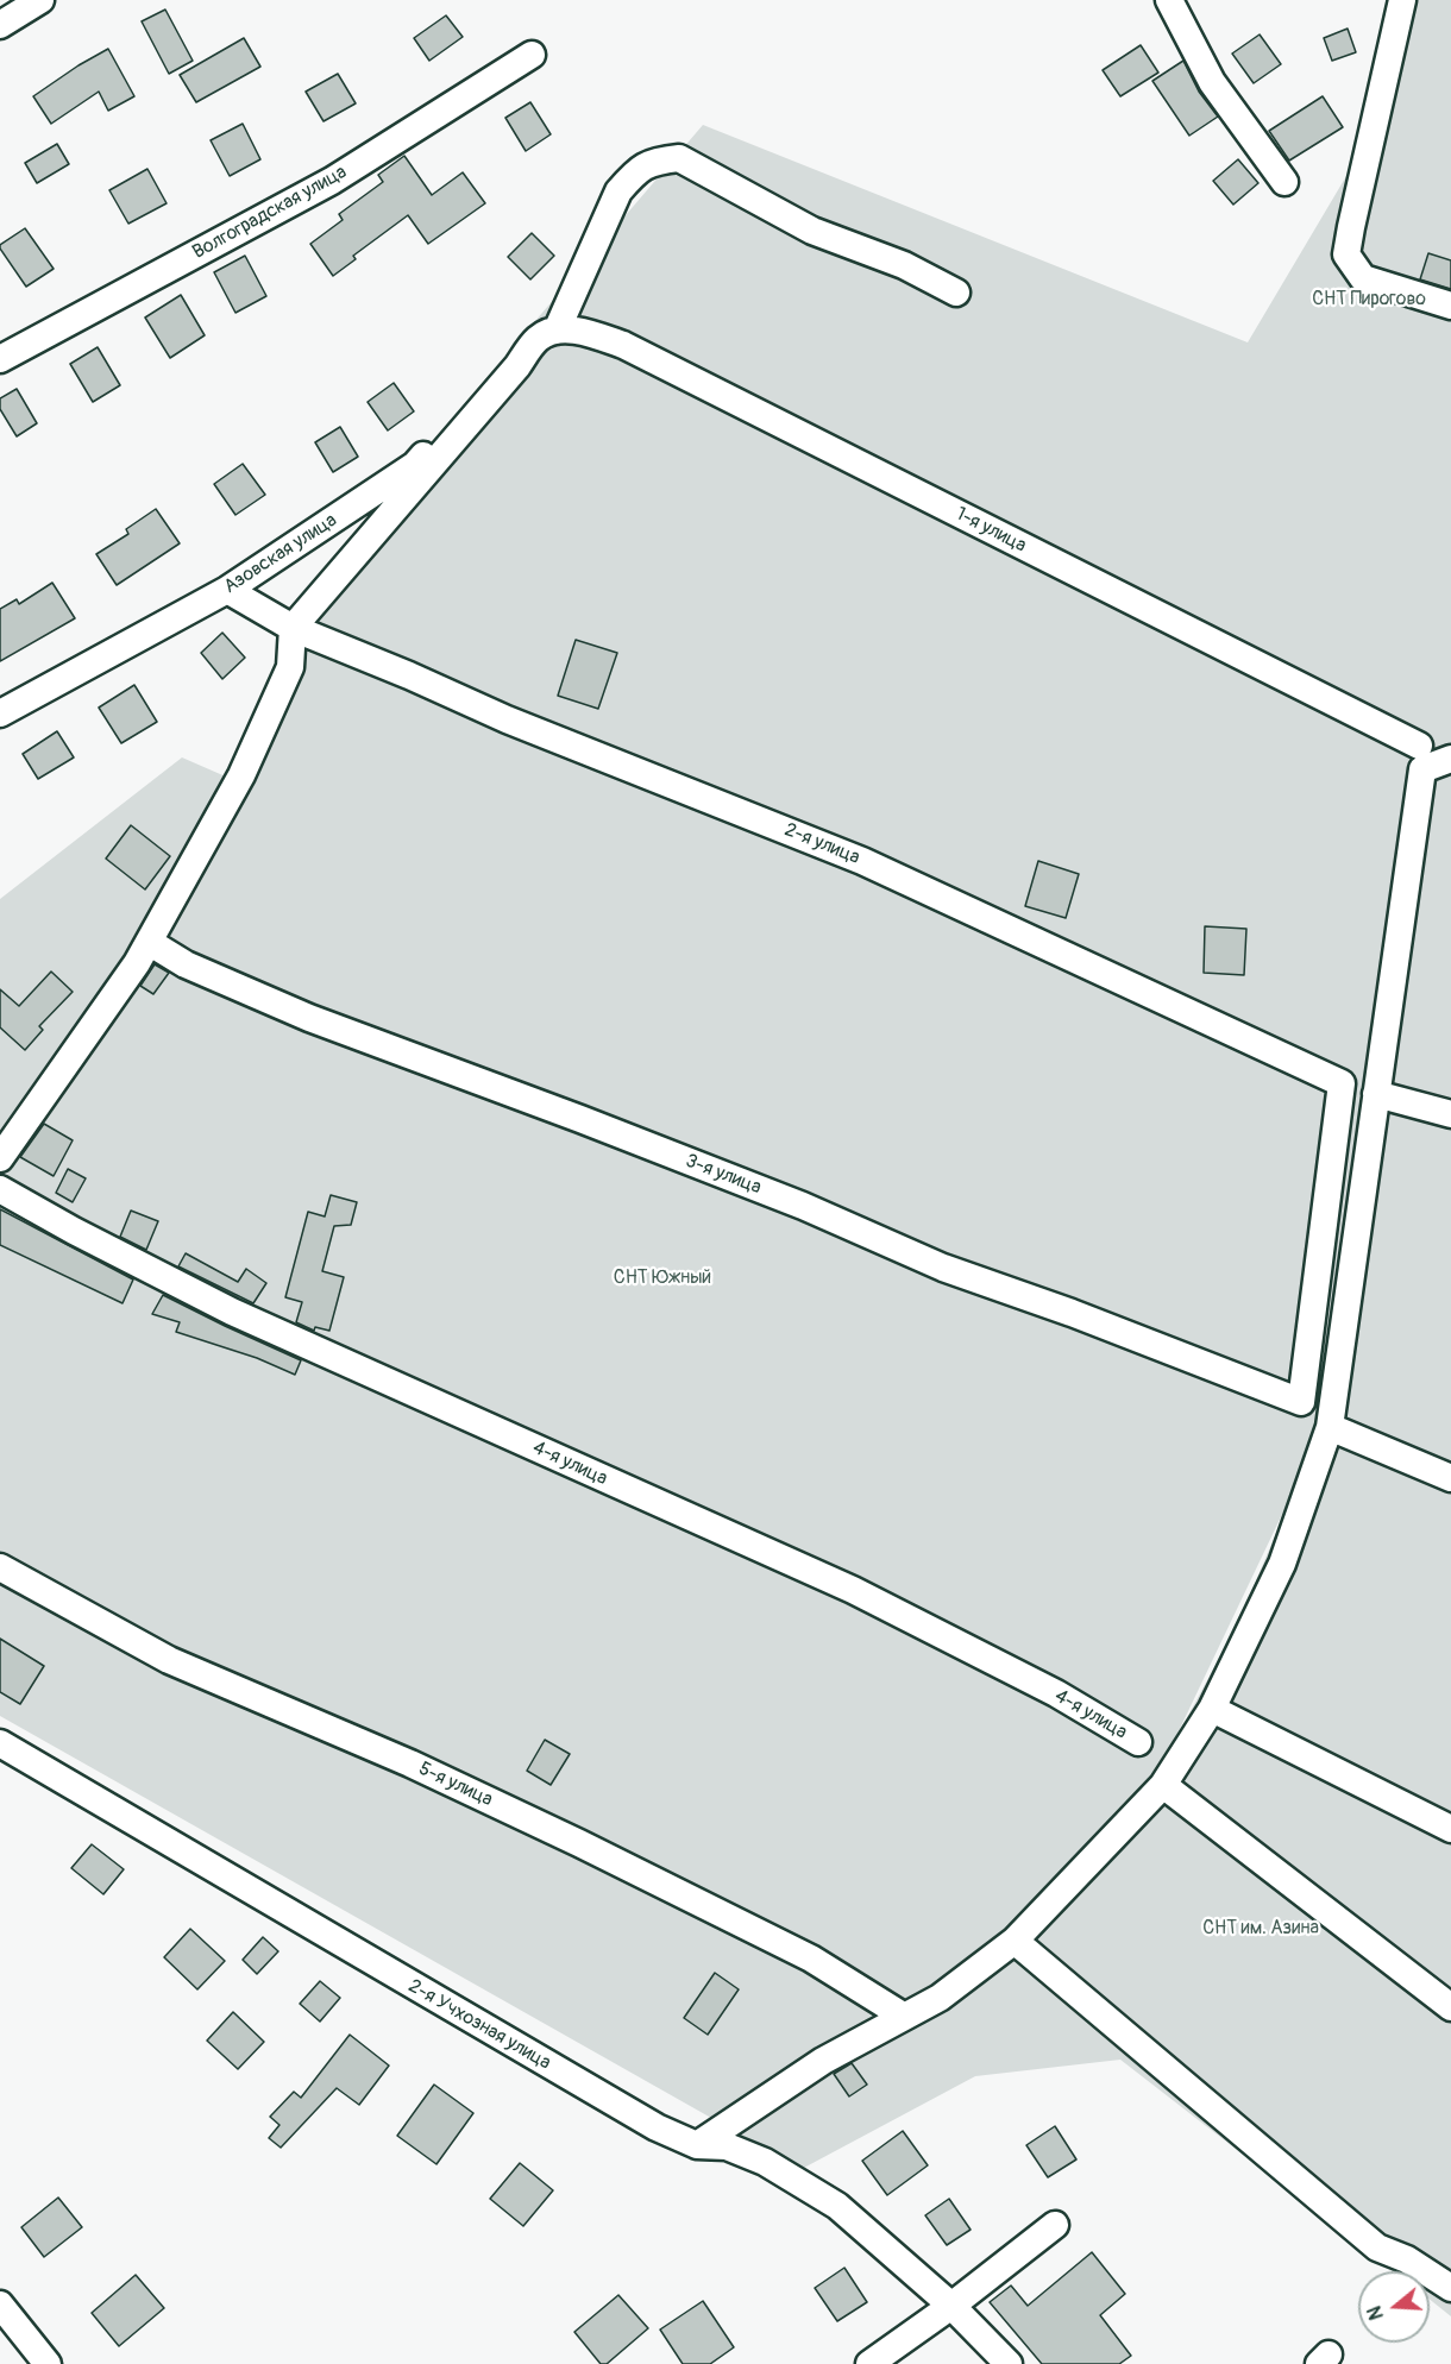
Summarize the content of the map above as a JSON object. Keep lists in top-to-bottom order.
{
  "streets": {
    "street": [
      "Волгоградская улица",
      "1-я улица",
      "Азовская улица",
      "2-я улица",
      "3-я улица",
      "4-я улица",
      "5-я улица",
      "2-я Учхозная улица"
    ]
  },
  "crossings": [
    ["Азовская улица", "2-я улица"],
    ["2-я улица", "3-я улица"]
  ],
  "parks": ["СНТ Пирогово", "СНТ Южный", "СНТ им. Азина"],
  "north": "left"
}
